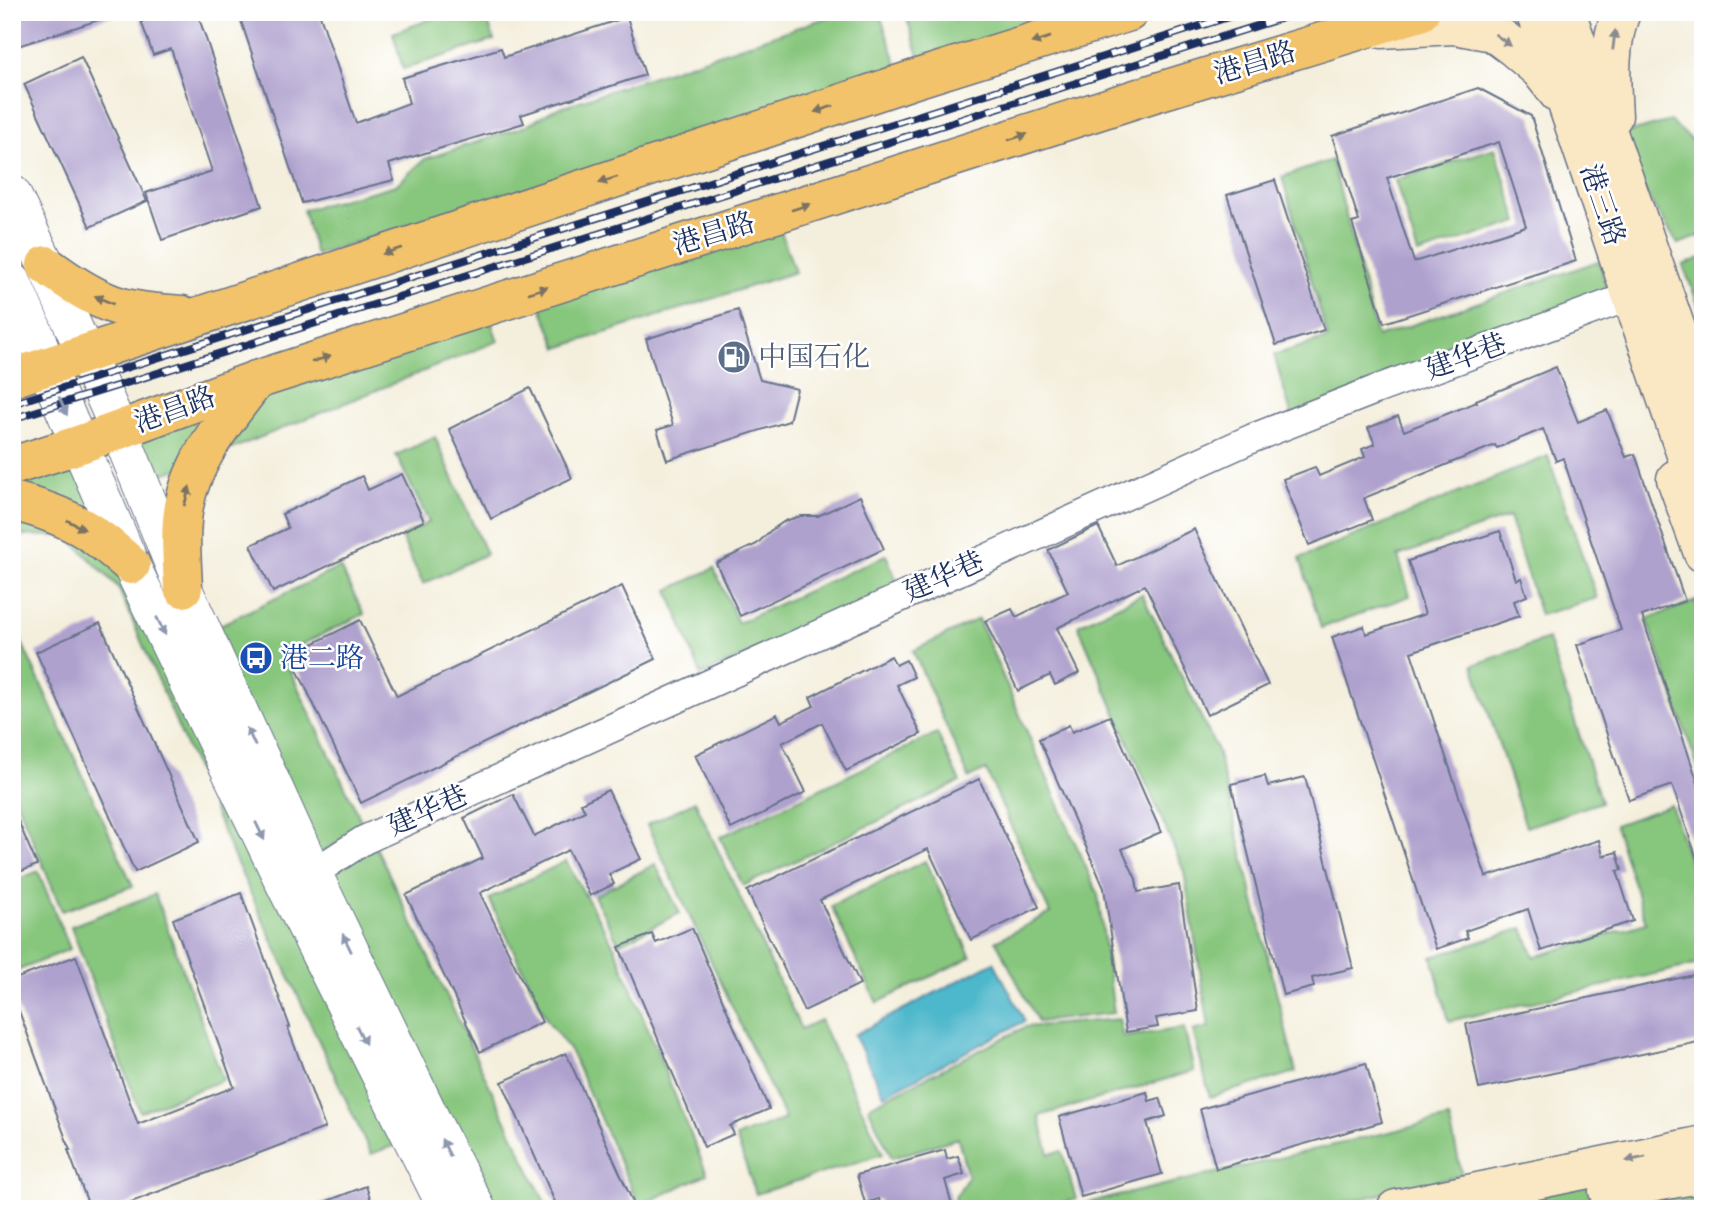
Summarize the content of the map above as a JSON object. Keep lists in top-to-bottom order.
{
  "streets": {
    "main road": ["港昌路", "港三路"],
    "street": ["建华巷"]
  },
  "places": {
    "fuel station": ["中国石化"],
    "bus stop": ["港二路"]
  }
}
